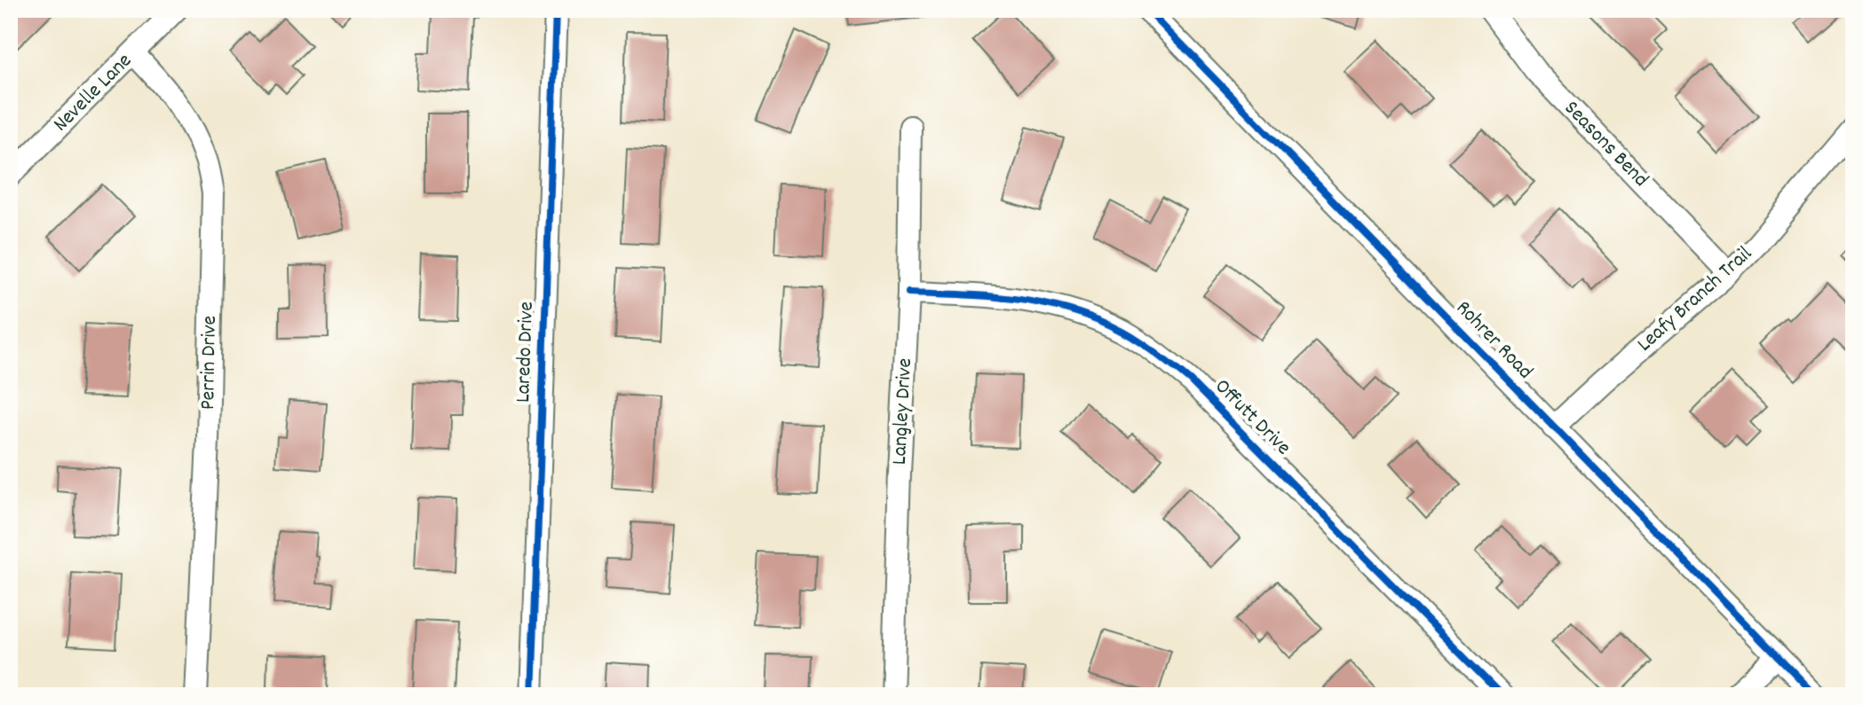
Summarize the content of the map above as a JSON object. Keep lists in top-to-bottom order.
{
  "streets": {
    "street": [
      "Nevelle Lane",
      "Seasons Bend",
      "Leafy Branch Trail",
      "Rohrer Road",
      "Laredo Drive",
      "Perrin Drive",
      "Langley Drive",
      "Offutt Drive"
    ]
  },
  "crossings": [
    ["Nevelle Lane", "Perrin Drive"],
    ["Seasons Bend", "Leafy Branch Trail"],
    ["Leafy Branch Trail", "Rohrer Road"],
    ["Langley Drive", "Offutt Drive"]
  ]
}
